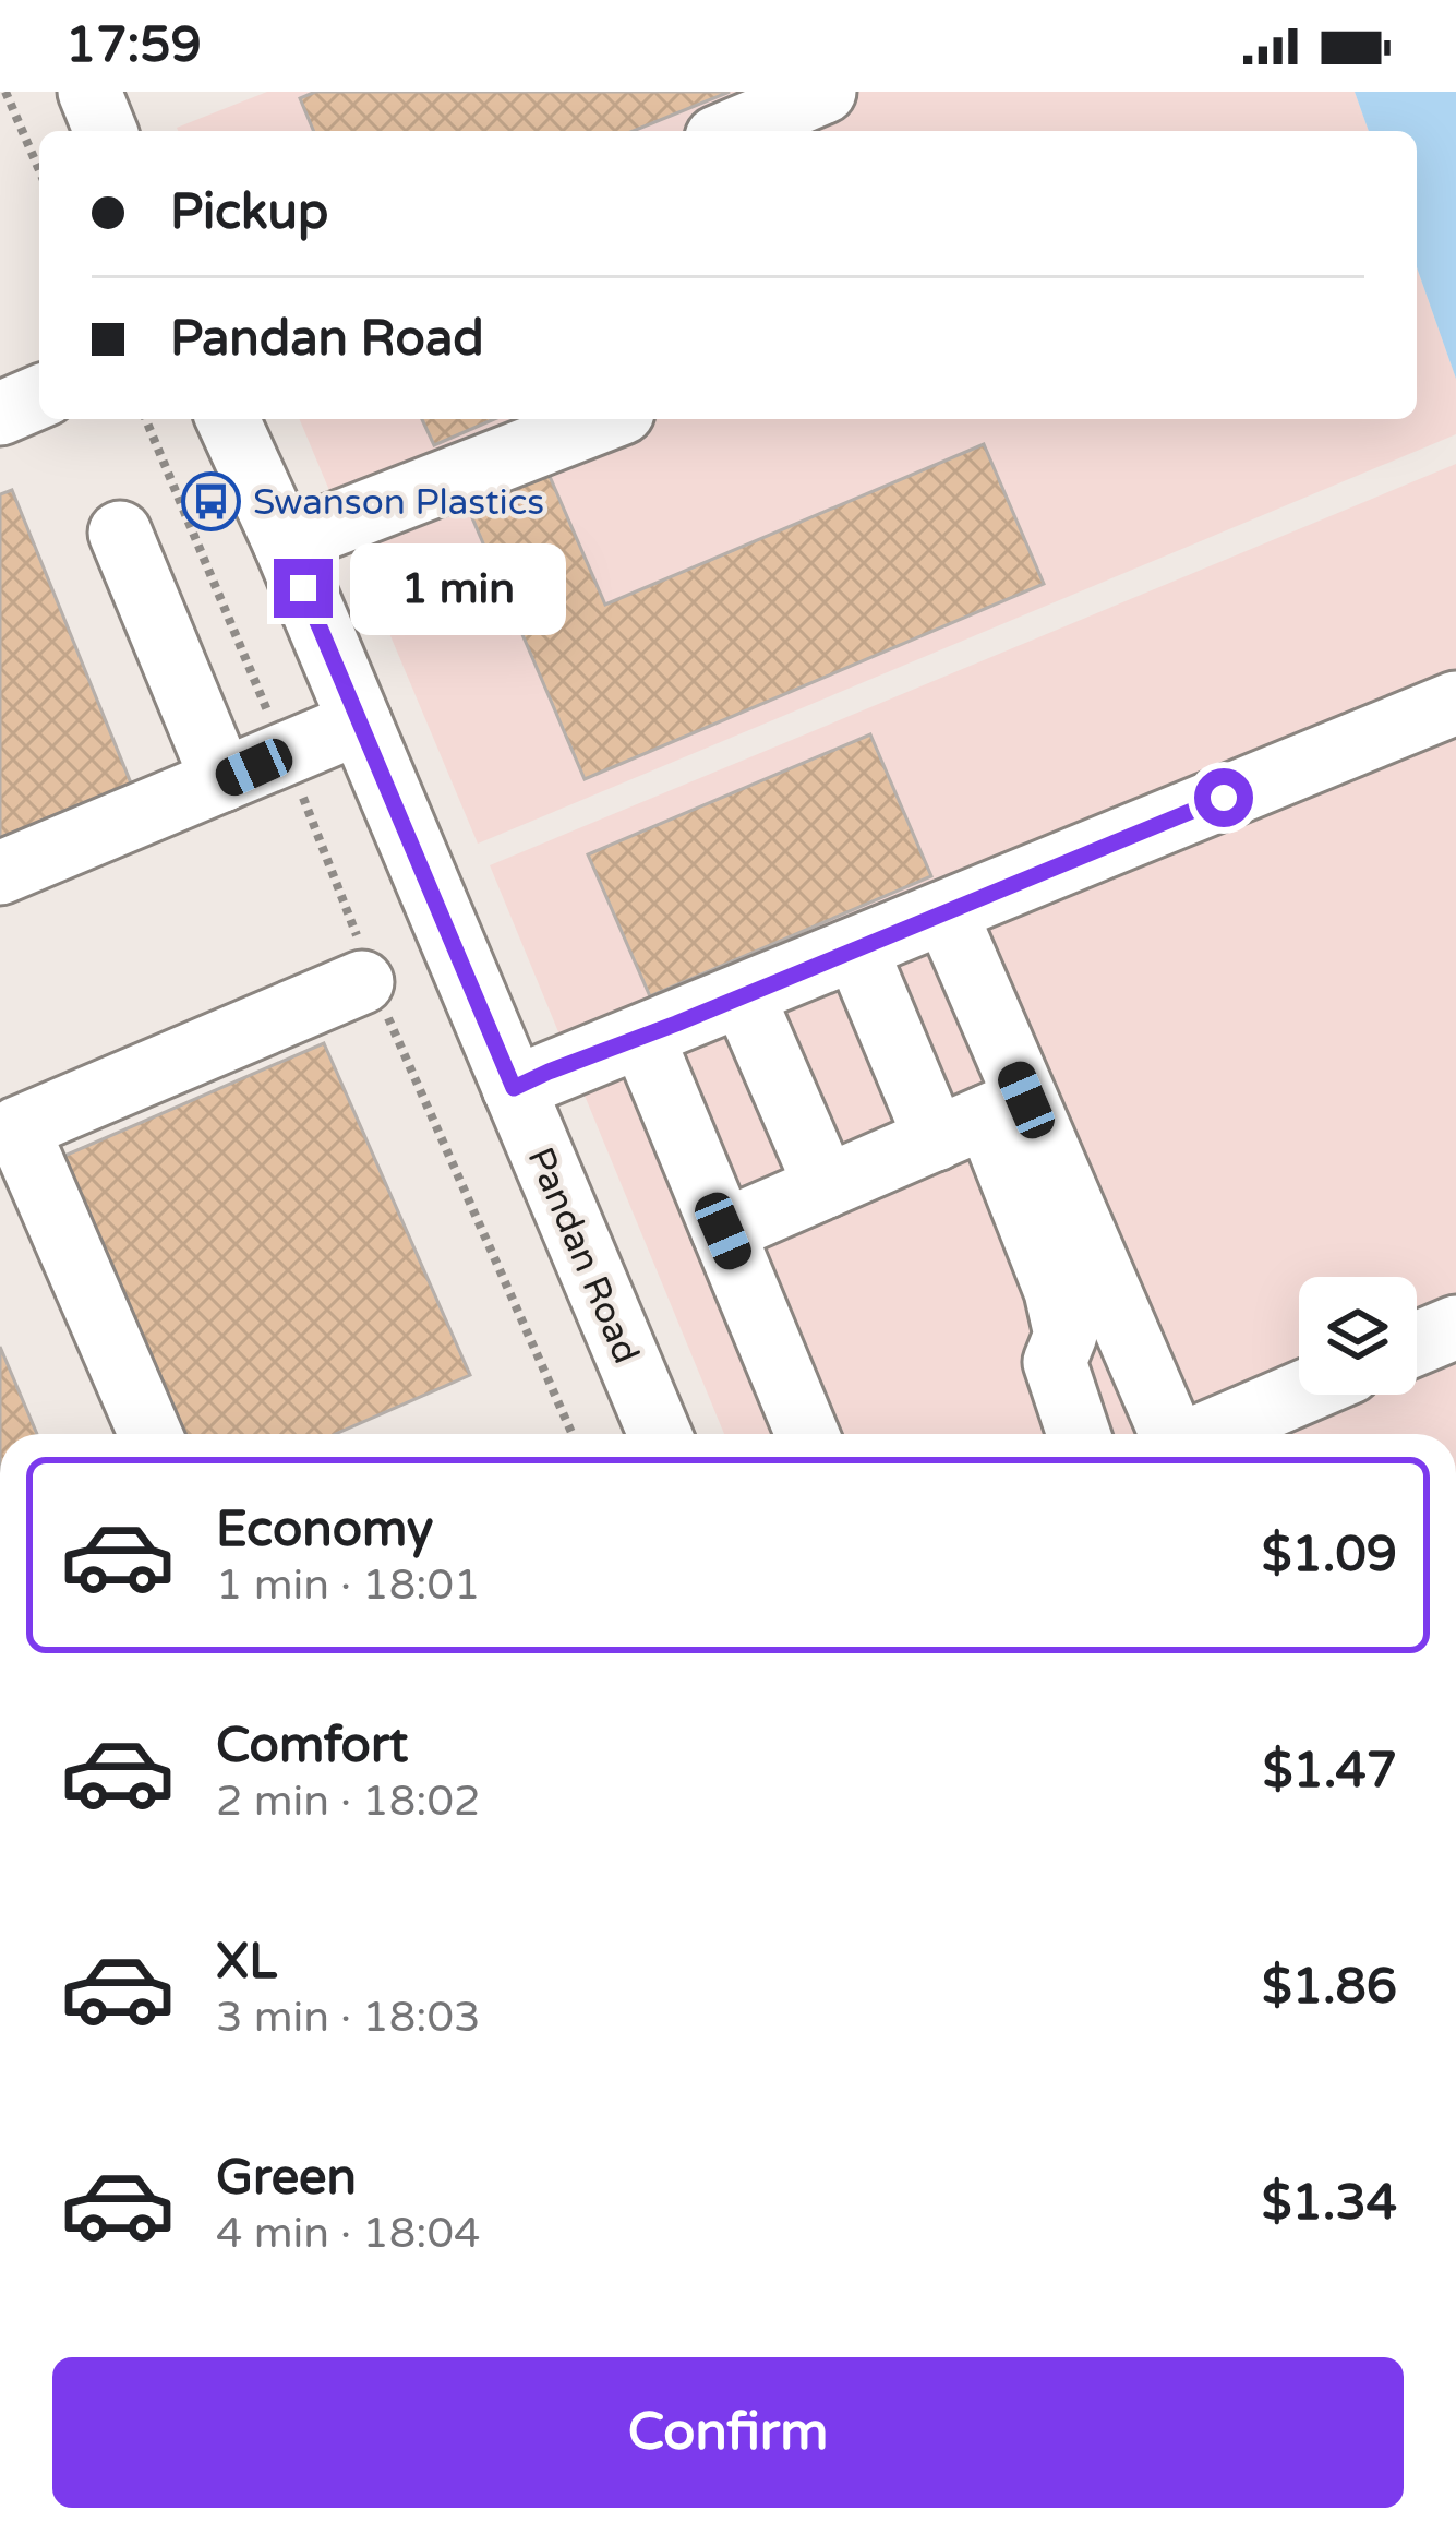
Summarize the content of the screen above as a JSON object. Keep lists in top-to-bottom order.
{
  "streets": {
    "street": ["Pandan Road"]
  },
  "places": {
    "bus stop": ["Swanson Plastics"]
  },
  "page": {
    "status": "17:59",
    "banner": ["Pickup", "Pandan Road"],
    "bubble": "1 min",
    "list": [
      {
        "name": "Economy",
        "note": "1 min · 18:01",
        "value": "$1.09"
      },
      {
        "name": "Comfort",
        "note": "2 min · 18:02",
        "value": "$1.47"
      },
      {
        "name": "XL",
        "note": "3 min · 18:03",
        "value": "$1.86"
      },
      {
        "name": "Green",
        "note": "4 min · 18:04",
        "value": "$1.34"
      }
    ],
    "buttons": "Confirm"
  }
}
